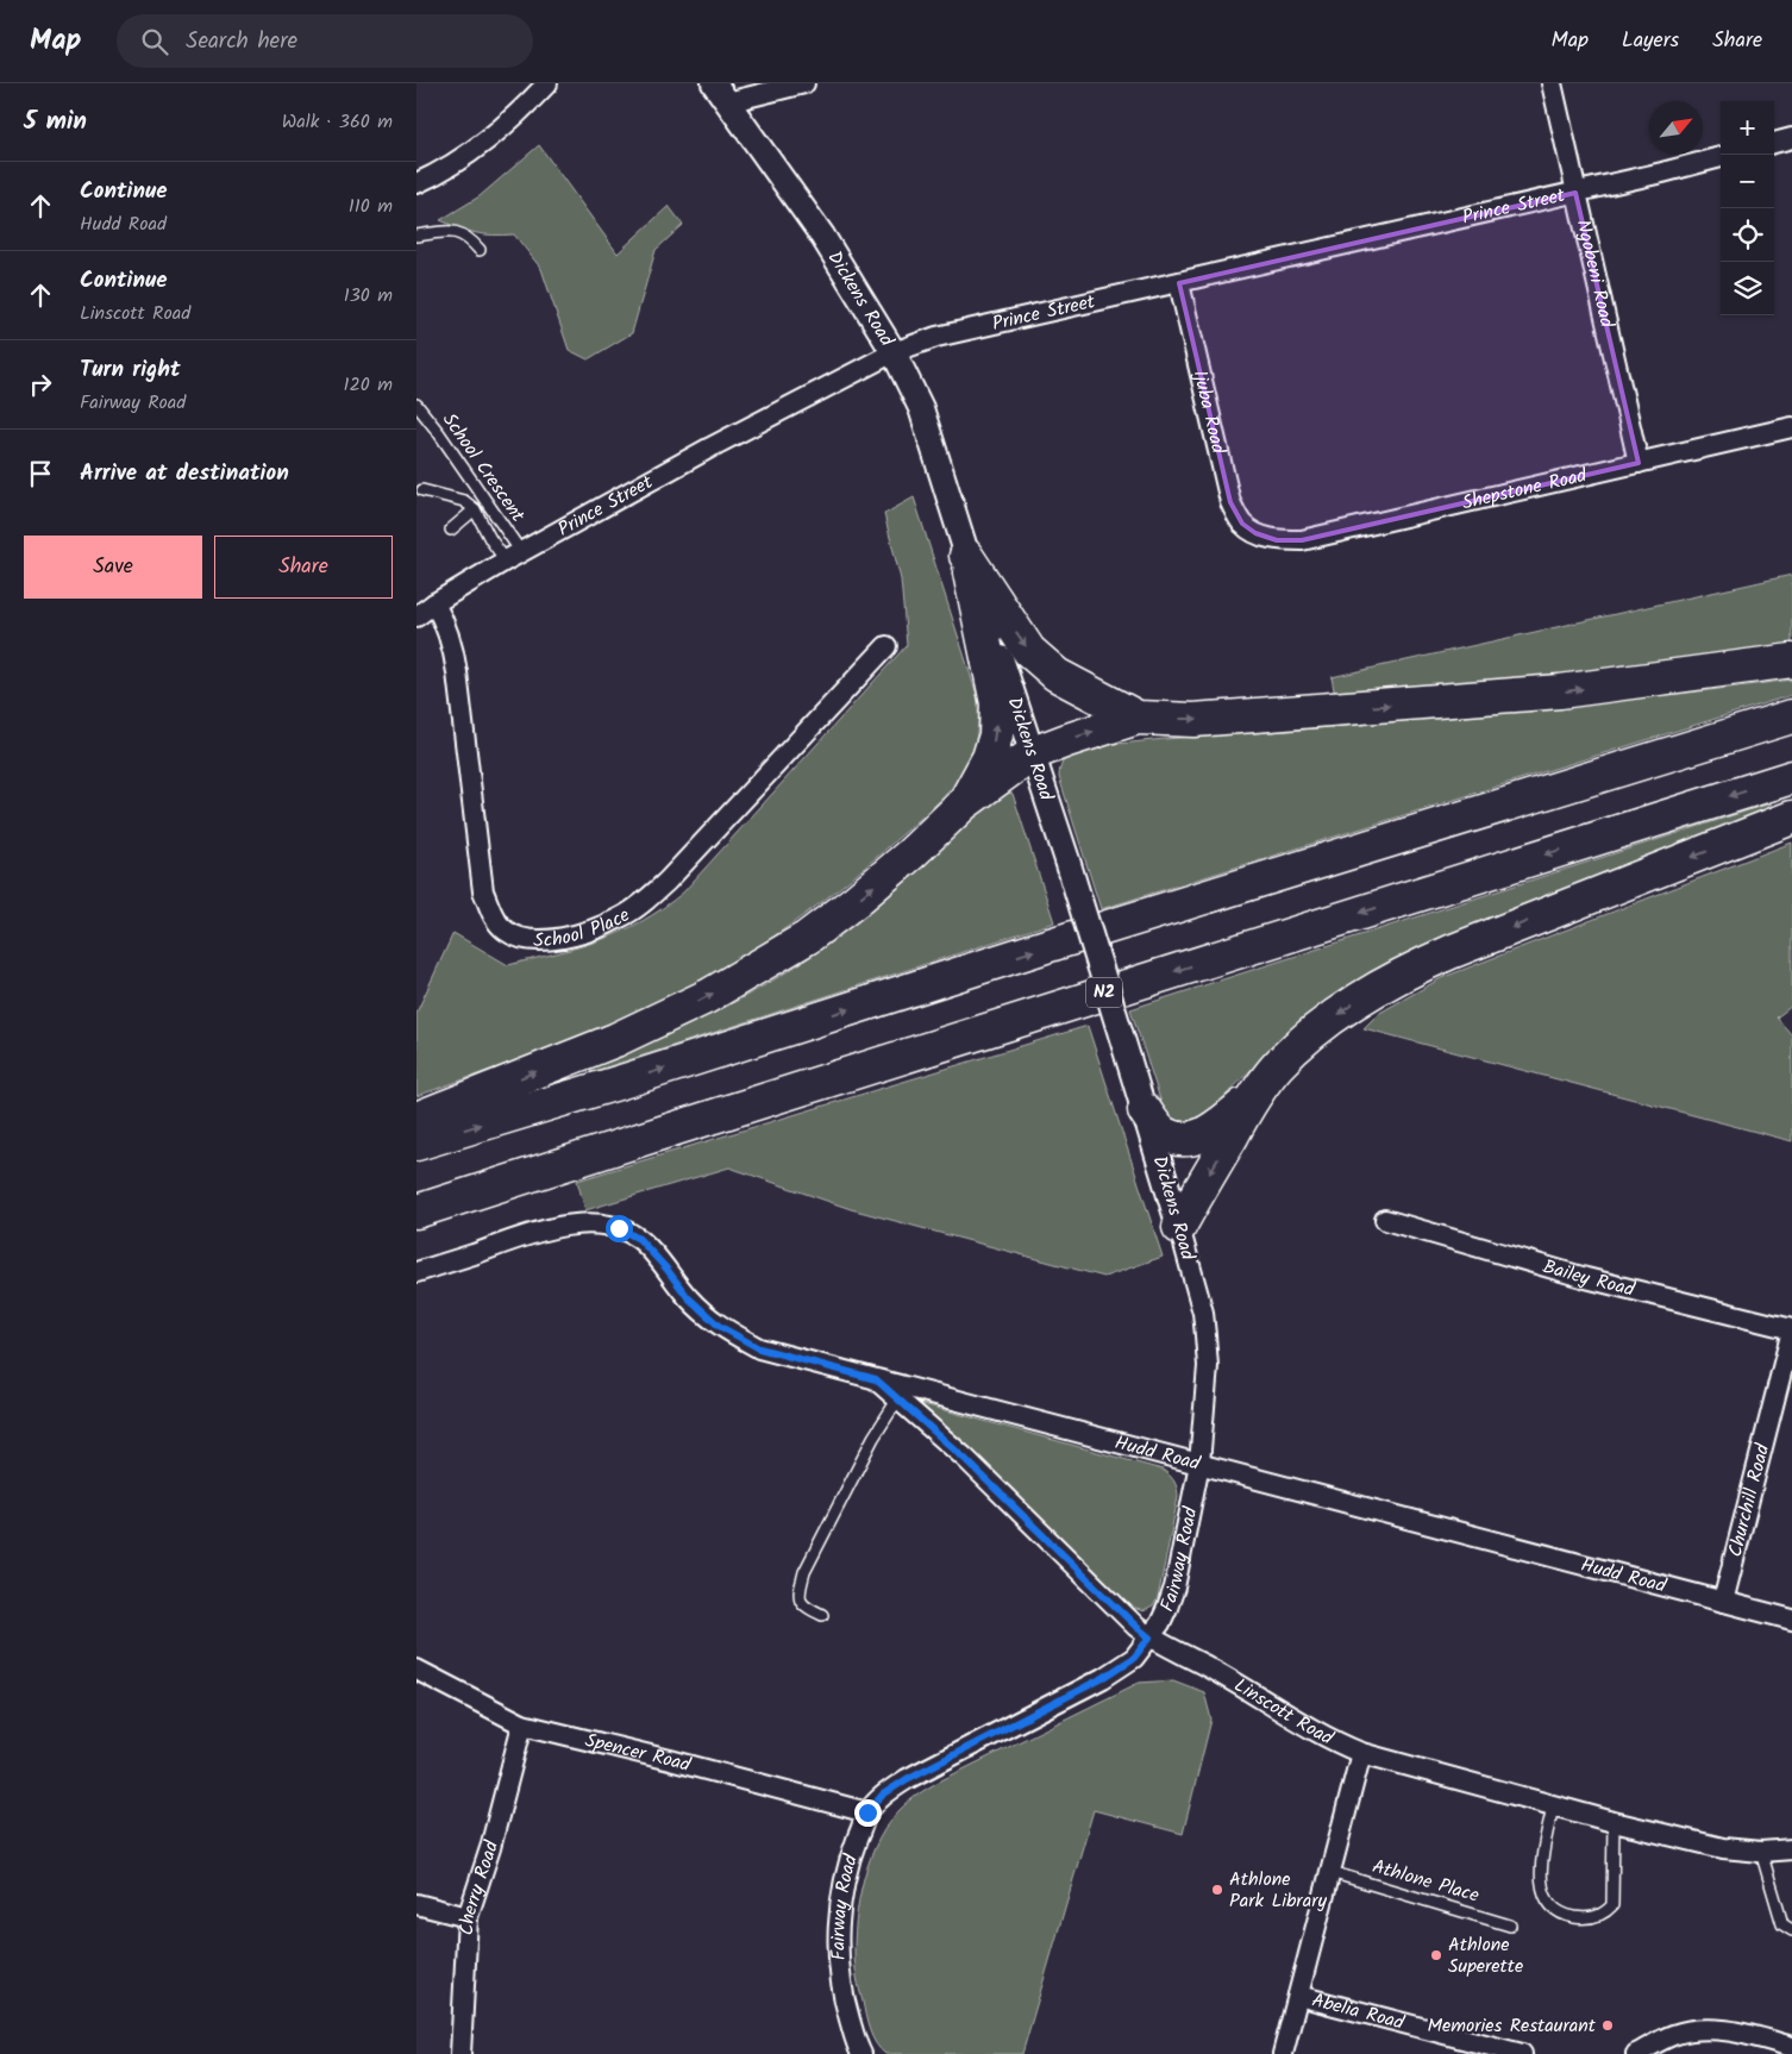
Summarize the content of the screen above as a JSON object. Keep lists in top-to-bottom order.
{
  "streets": {
    "highway": ["N2"],
    "street": [
      "Prince Street",
      "Ngobeni Road",
      "Dickens Road",
      "Ijuba Road",
      "Shepstone Road",
      "School Place",
      "Bailey Road",
      "Hudd Road",
      "Churchill Road",
      "Fairway Road",
      "Linscott Road",
      "Spencer Road",
      "Cherry Road",
      "Abelia Road"
    ],
    "lane": ["School Crescent", "Athlone Place"]
  },
  "crossings": [
    ["Prince Street", "Ngobeni Road"],
    ["Prince Street", "Dickens Road"],
    ["Prince Street", "Ijuba Road"],
    ["Prince Street", "School Crescent"],
    ["Prince Street", "School Place"],
    ["Ngobeni Road", "Shepstone Road"],
    ["Dickens Road", "Hudd Road"],
    ["Dickens Road", "Fairway Road"],
    ["Ijuba Road", "Shepstone Road"],
    ["Bailey Road", "Churchill Road"],
    ["Hudd Road", "Churchill Road"],
    ["Hudd Road", "Fairway Road"],
    ["Hudd Road", "Linscott Road"],
    ["Fairway Road", "Linscott Road"],
    ["Fairway Road", "Spencer Road"],
    ["Spencer Road", "Cherry Road"]
  ],
  "places": ["Athlone Park Library", "Athlone Superette", "Memories Restaurant"],
  "north": "top right",
  "page": {
    "header": "Map",
    "search": "Search here",
    "nav": ["Map", "Layers", "Share"],
    "heading": ["5 min", "Walk · 360 m"],
    "map_buttons": ["+", "−"],
    "list": [
      ["Continue", "Hudd Road", "110 m"],
      ["Continue", "Linscott Road", "130 m"],
      ["Turn right", "Fairway Road", "120 m"],
      "Arrive at destination"
    ],
    "buttons": ["Save", "Share"]
  }
}
